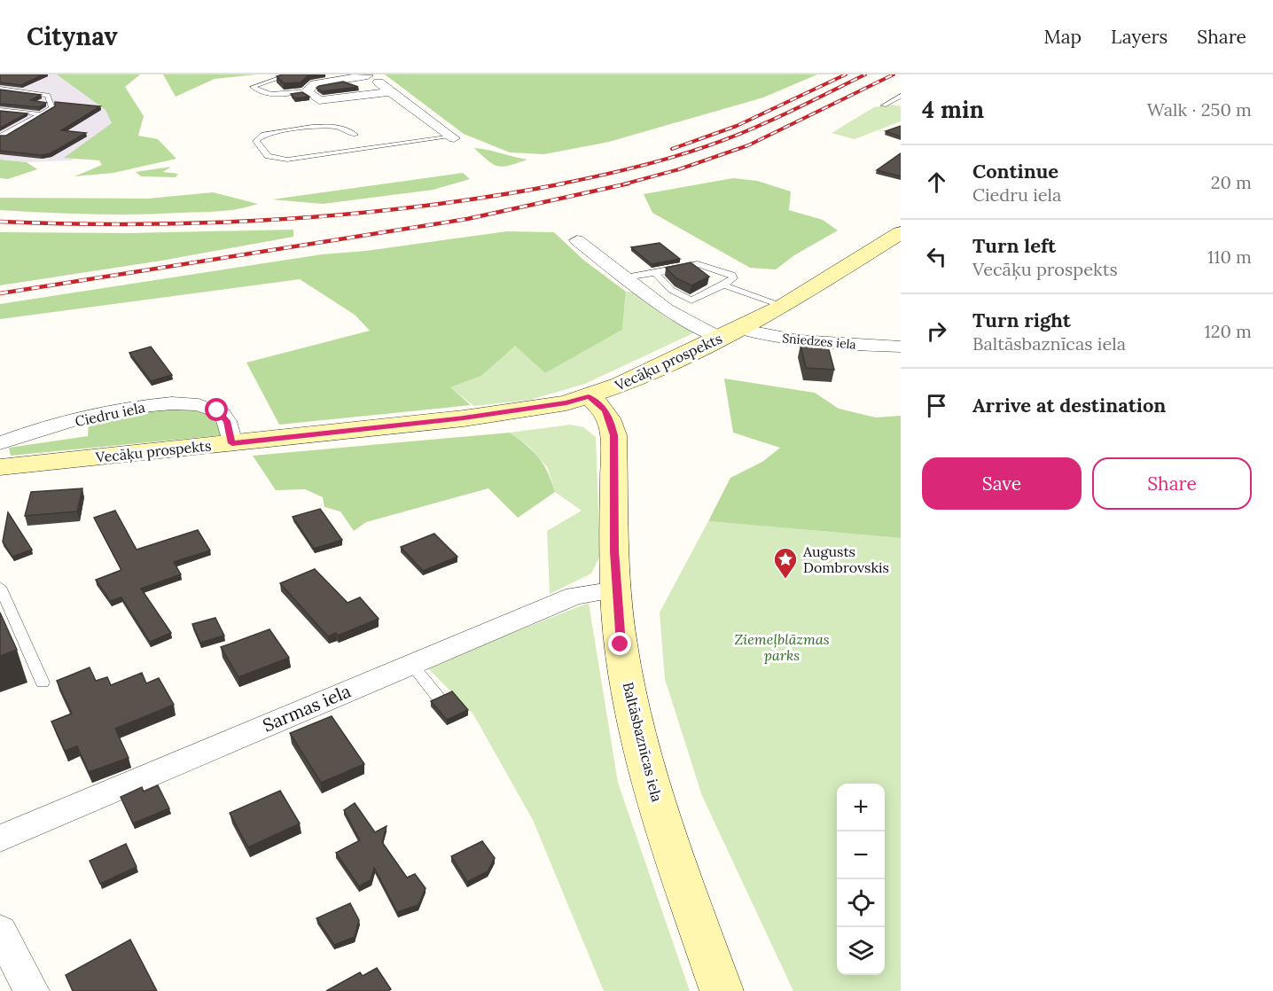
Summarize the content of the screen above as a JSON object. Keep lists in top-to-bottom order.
{
  "streets": {
    "main road": ["Vecāķu prospekts", "Baltāsbaznīcas iela"],
    "street": ["Sniedzes iela", "Ciedru iela", "Sarmas iela"]
  },
  "crossings": [
    ["Sniedzes iela", "Vecāķu prospekts"],
    ["Vecāķu prospekts", "Ciedru iela"],
    ["Vecāķu prospekts", "Baltāsbaznīcas iela"],
    ["Sarmas iela", "Baltāsbaznīcas iela"]
  ],
  "parks": ["Ziemeļblāzmas parks"],
  "places": {
    "place": ["Augusts Dombrovskis"]
  },
  "page": {
    "header": "Citynav",
    "nav": ["Map", "Layers", "Share"],
    "heading": ["4 min", "Walk · 250 m"],
    "list": [
      ["Continue", "Ciedru iela", "20 m"],
      ["Turn left", "Vecāķu prospekts", "110 m"],
      ["Turn right", "Baltāsbaznīcas iela", "120 m"],
      "Arrive at destination"
    ],
    "buttons": ["Save", "Share"],
    "map_buttons": ["+", "−"]
  }
}
